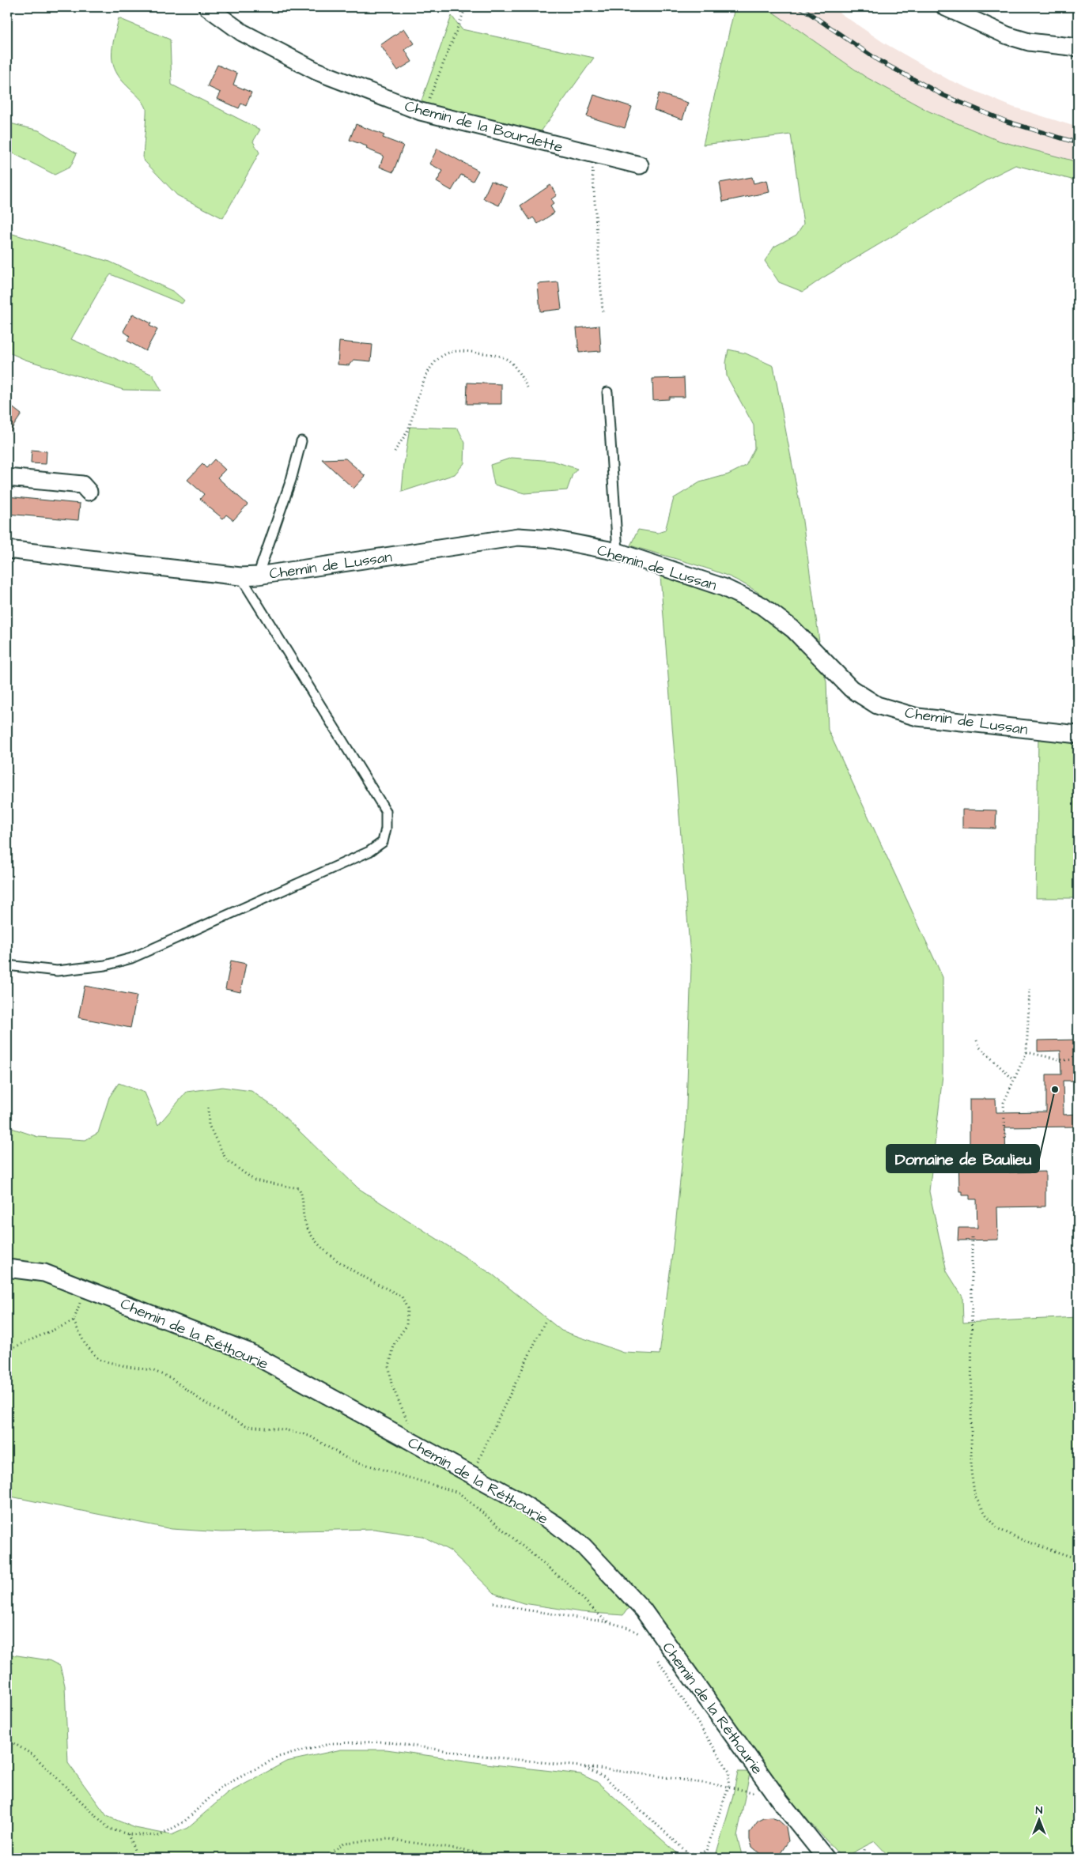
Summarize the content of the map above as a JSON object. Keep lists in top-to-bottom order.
{
  "streets": {
    "street": ["Chemin de la Bourdette", "Chemin de Lussan", "Chemin de la Réthourie"]
  },
  "places": ["Domaine de Baulieu"],
  "north": "top"
}
